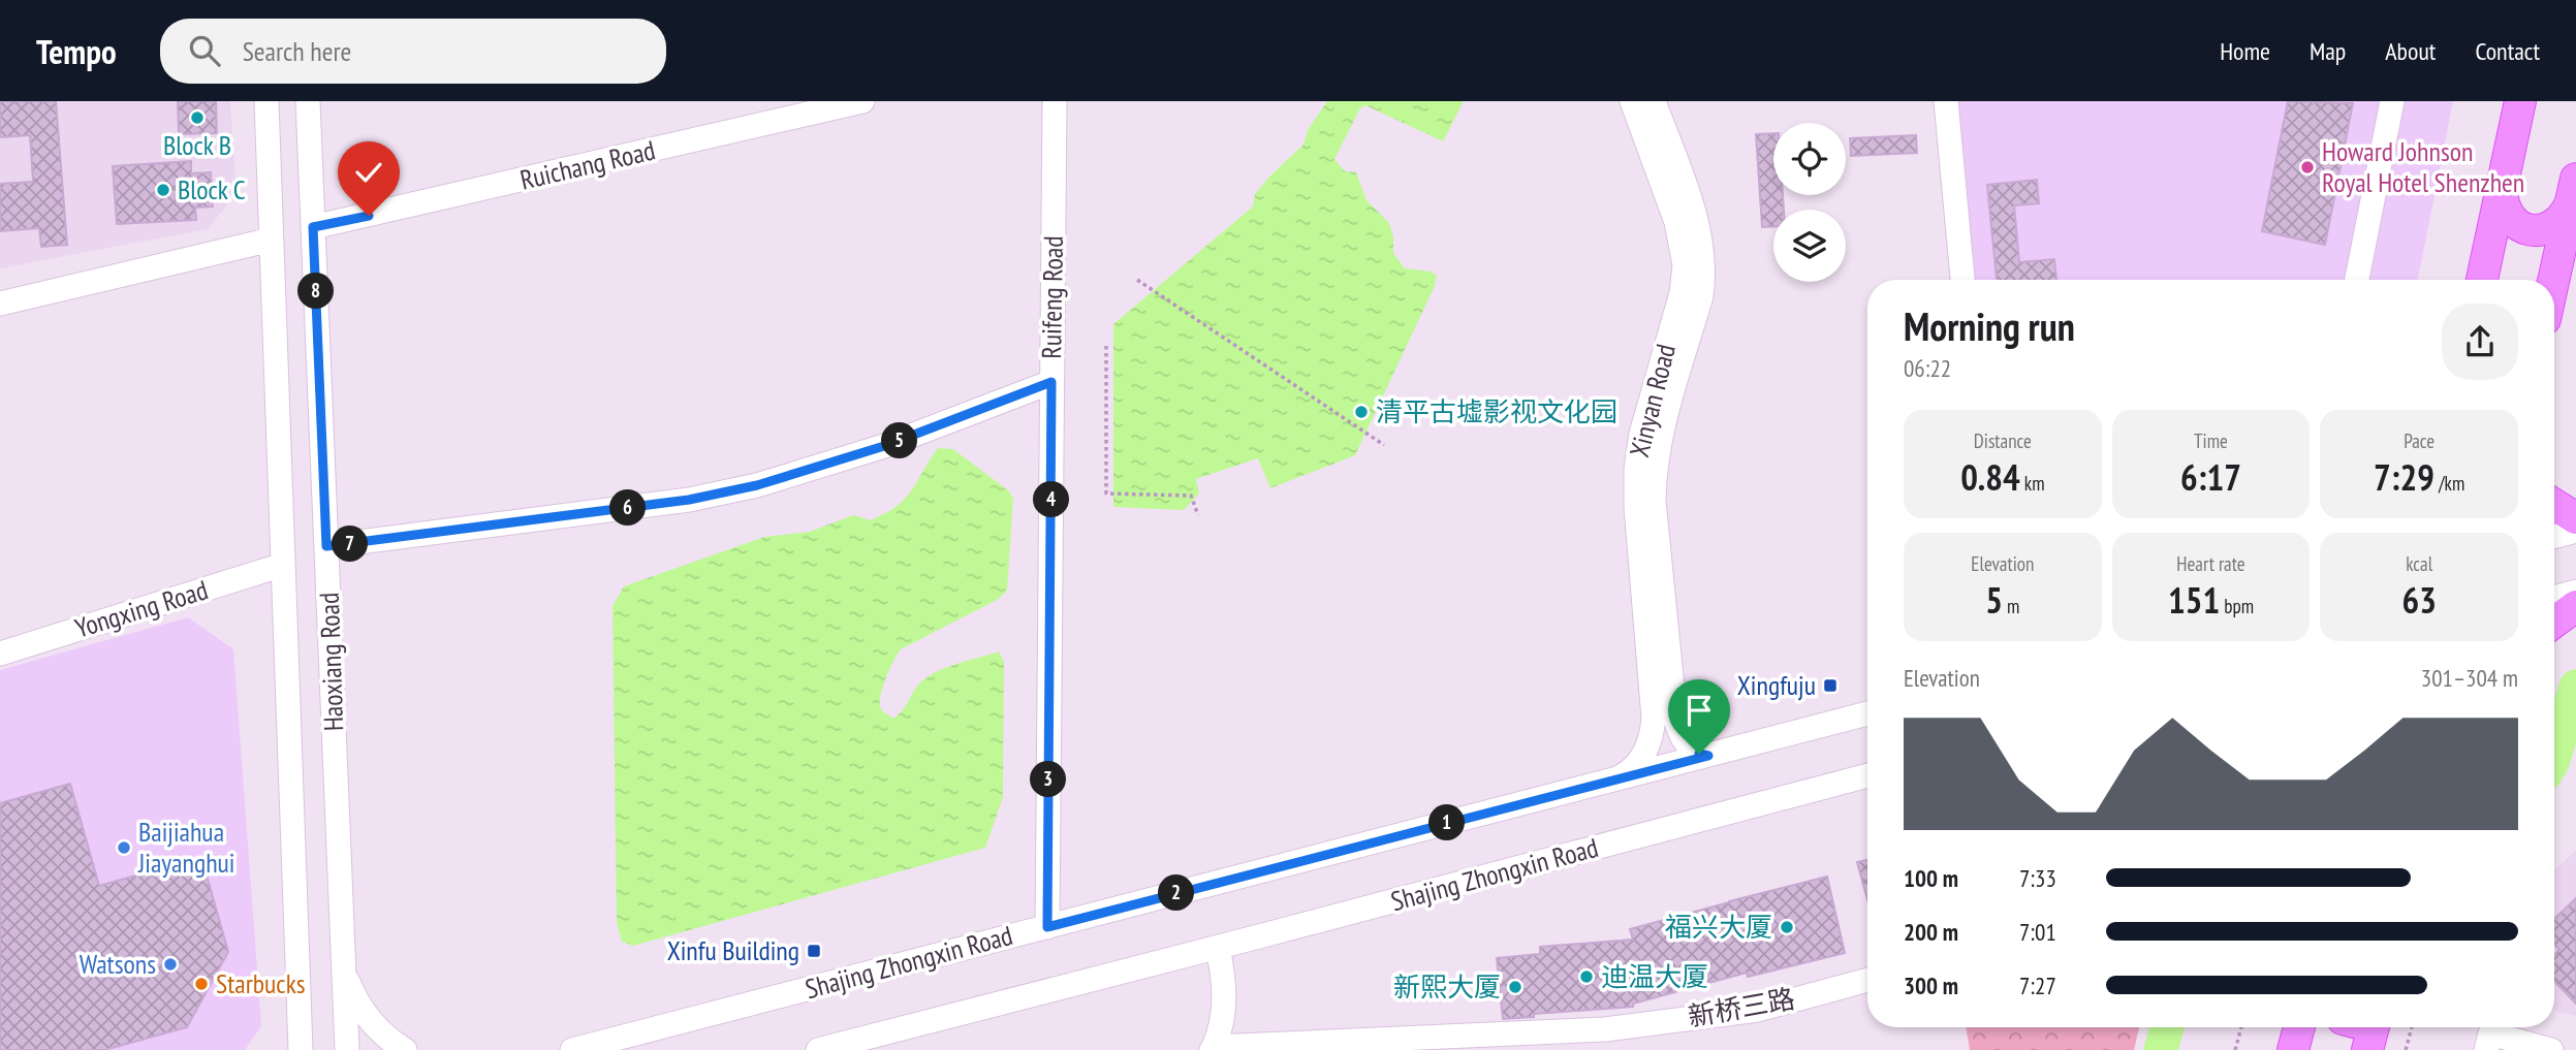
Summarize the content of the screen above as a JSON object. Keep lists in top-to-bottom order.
{
  "streets": {
    "street": [
      "Ruichang Road",
      "Ruifeng Road",
      "Xinyan Road",
      "Yongxing Road",
      "Haoxiang Road",
      "Shajing Zhongxin Road",
      "新桥三路"
    ]
  },
  "crossings": [
    ["Ruichang Road", "Haoxiang Road"],
    ["Ruifeng Road", "Shajing Zhongxin Road"],
    ["Xinyan Road", "Shajing Zhongxin Road"],
    ["Yongxing Road", "Haoxiang Road"]
  ],
  "places": {
    "other": [
      "Block B",
      "Howard Johnson Royal Hotel Shenzhen",
      "Block C",
      "清平古墟影视文化园",
      "Baijiahua Jiayanghui",
      "福兴大厦",
      "Watsons",
      "迪温大厦",
      "Starbucks",
      "新熙大厦"
    ],
    "transit": ["Xingfuju", "Xinfu Building"]
  },
  "page": {
    "header": "Tempo",
    "search": "Search here",
    "nav": [
      "Home",
      "Map",
      "About",
      "Contact"
    ],
    "pins": [
      "8",
      "5",
      "4",
      "6",
      "7",
      "3",
      "1",
      "2"
    ],
    "heading": ["Morning run", "06:22"],
    "stats": [
      ["Distance", "0.84 km"],
      ["Time", "6:17"],
      ["Pace", "7:29 /km"],
      ["Elevation", "5 m"],
      ["Heart rate", "151 bpm"],
      ["kcal", "63"]
    ],
    "chart": ["Elevation", "301–304 m"],
    "list": [
      {
        "name": "100 m",
        "note": "7:33"
      },
      {
        "name": "200 m",
        "note": "7:01"
      },
      {
        "name": "300 m",
        "note": "7:27"
      }
    ]
  }
}
